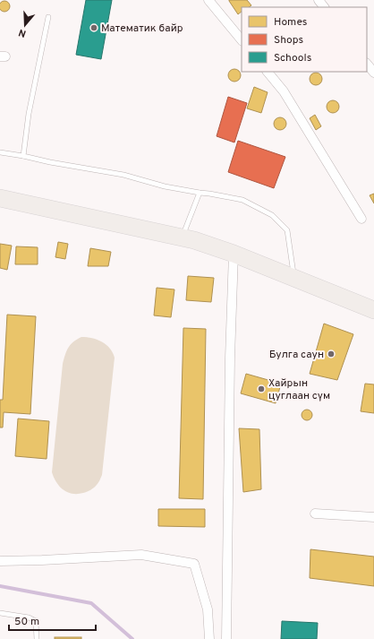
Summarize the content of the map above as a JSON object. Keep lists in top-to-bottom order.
{
  "places": ["Математик байр", "Булга саун", "Хайрын цуглаан сүм"],
  "legend": ["Homes", "Shops", "Schools"],
  "scale_bar": "50 m",
  "north": "bottom"
}
